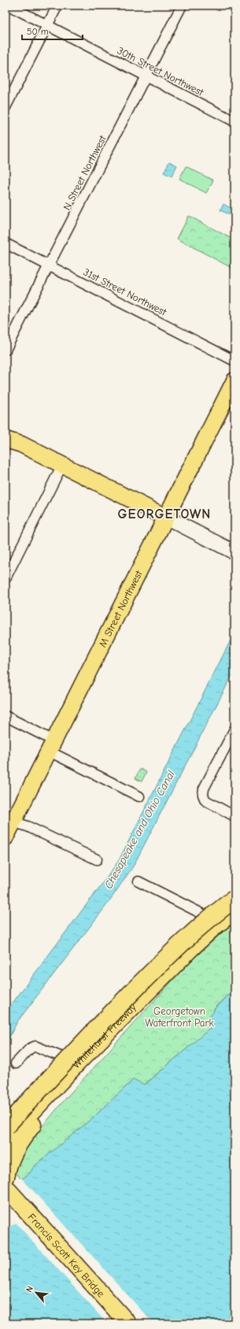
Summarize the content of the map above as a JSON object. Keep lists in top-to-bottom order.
{
  "streets": {
    "highway": ["Whitehurst Freeway", "Francis Scott Key Bridge"],
    "main road": ["M Street Northwest"],
    "street": ["30th Street Northwest", "N Street Northwest", "31st Street Northwest"]
  },
  "crossings": [
    ["30th Street Northwest", "N Street Northwest"],
    ["N Street Northwest", "31st Street Northwest"]
  ],
  "districts": ["GEORGETOWN"],
  "water": ["Chesapeake and Ohio Canal"],
  "parks": ["Georgetown Waterfront Park"],
  "scale_bar": "50 m",
  "north": "top left"
}
